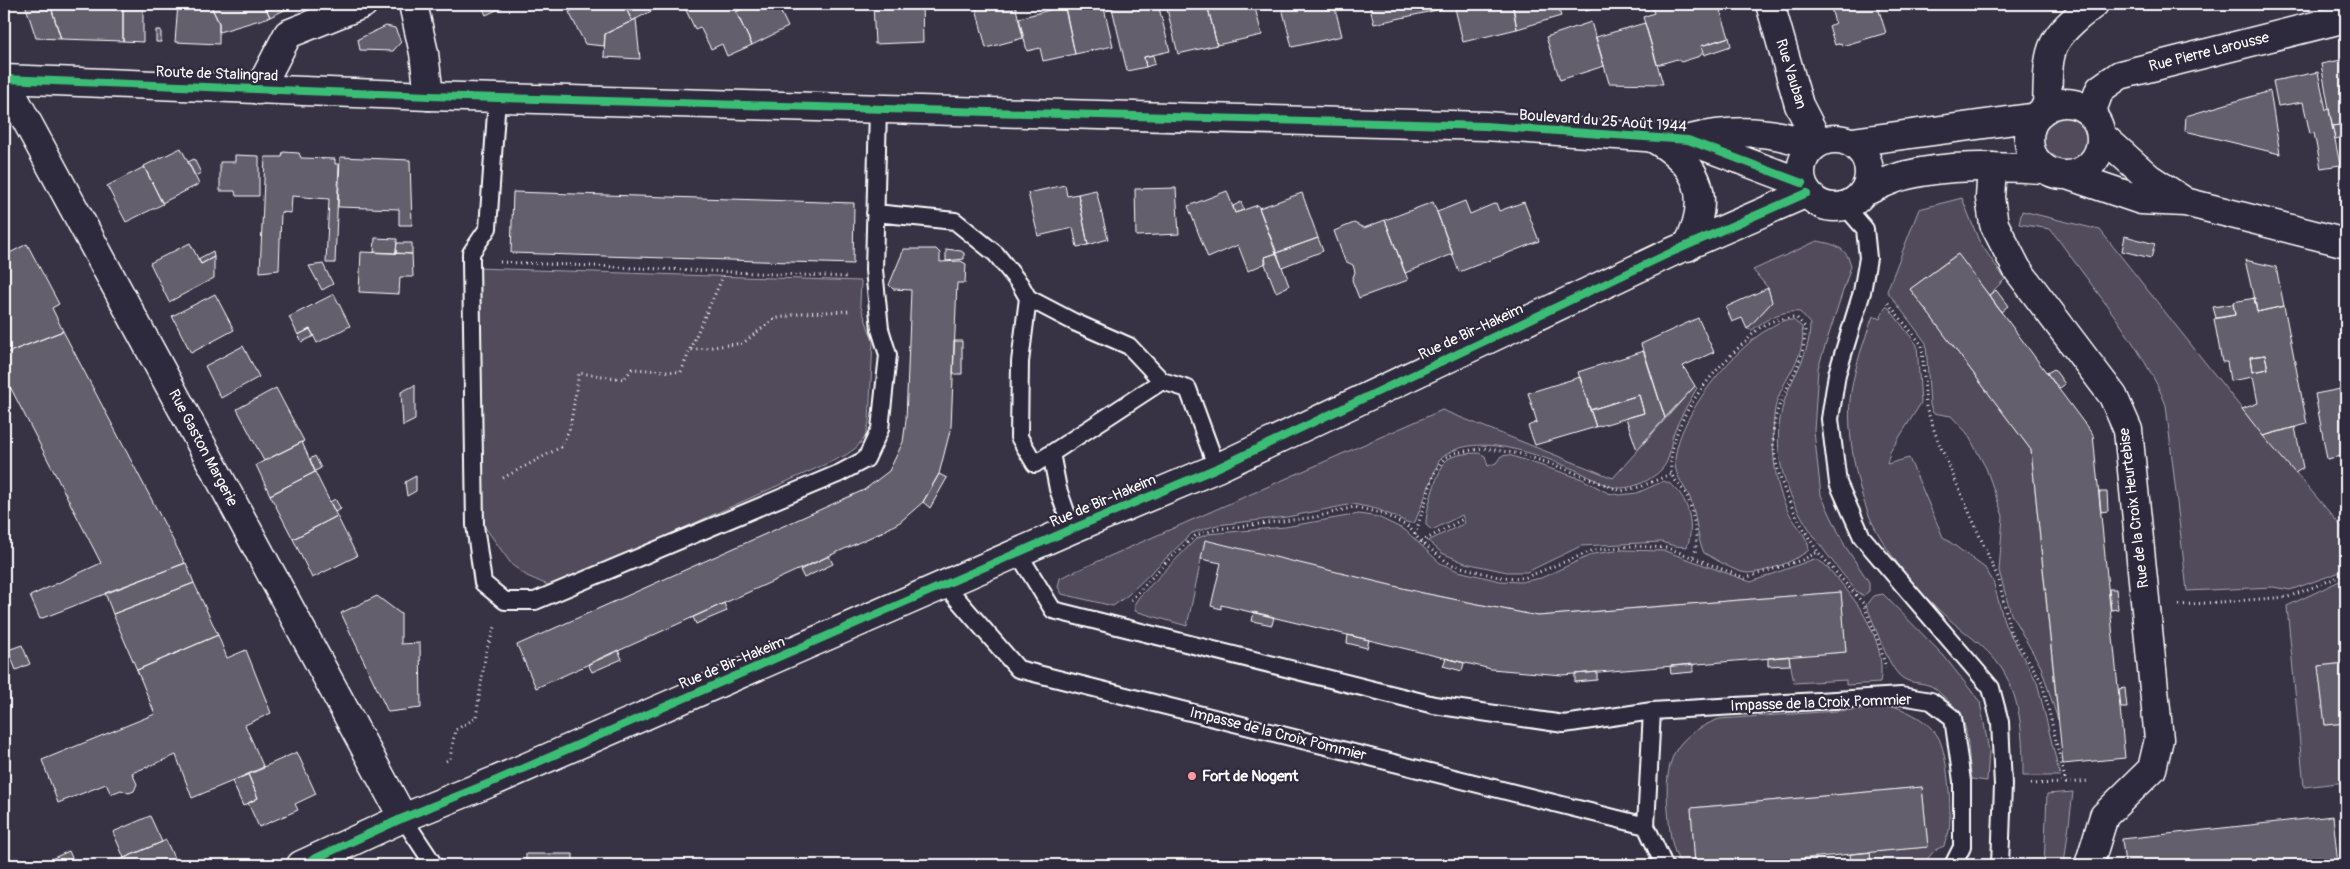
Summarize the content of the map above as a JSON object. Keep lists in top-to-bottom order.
{
  "streets": {
    "street": [
      "Rue Pierre Larousse",
      "Route de Stalingrad",
      "Rue Vauban",
      "Boulevard du 25 Août 1944",
      "Rue de Bir-Hakeim",
      "Rue Gaston Margerie",
      "Rue de la Croix Heurtebise"
    ],
    "lane": ["Impasse de la Croix Pommier"]
  },
  "crossings": [
    ["Route de Stalingrad", "Boulevard du 25 Août 1944"],
    ["Route de Stalingrad", "Rue Gaston Margerie"],
    ["Rue Vauban", "Boulevard du 25 Août 1944"],
    ["Rue Vauban", "Rue de Bir-Hakeim"],
    ["Boulevard du 25 Août 1944", "Rue de Bir-Hakeim"],
    ["Rue de Bir-Hakeim", "Rue Gaston Margerie"],
    ["Rue de Bir-Hakeim", "Impasse de la Croix Pommier"]
  ],
  "places": ["Fort de Nogent"]
}
